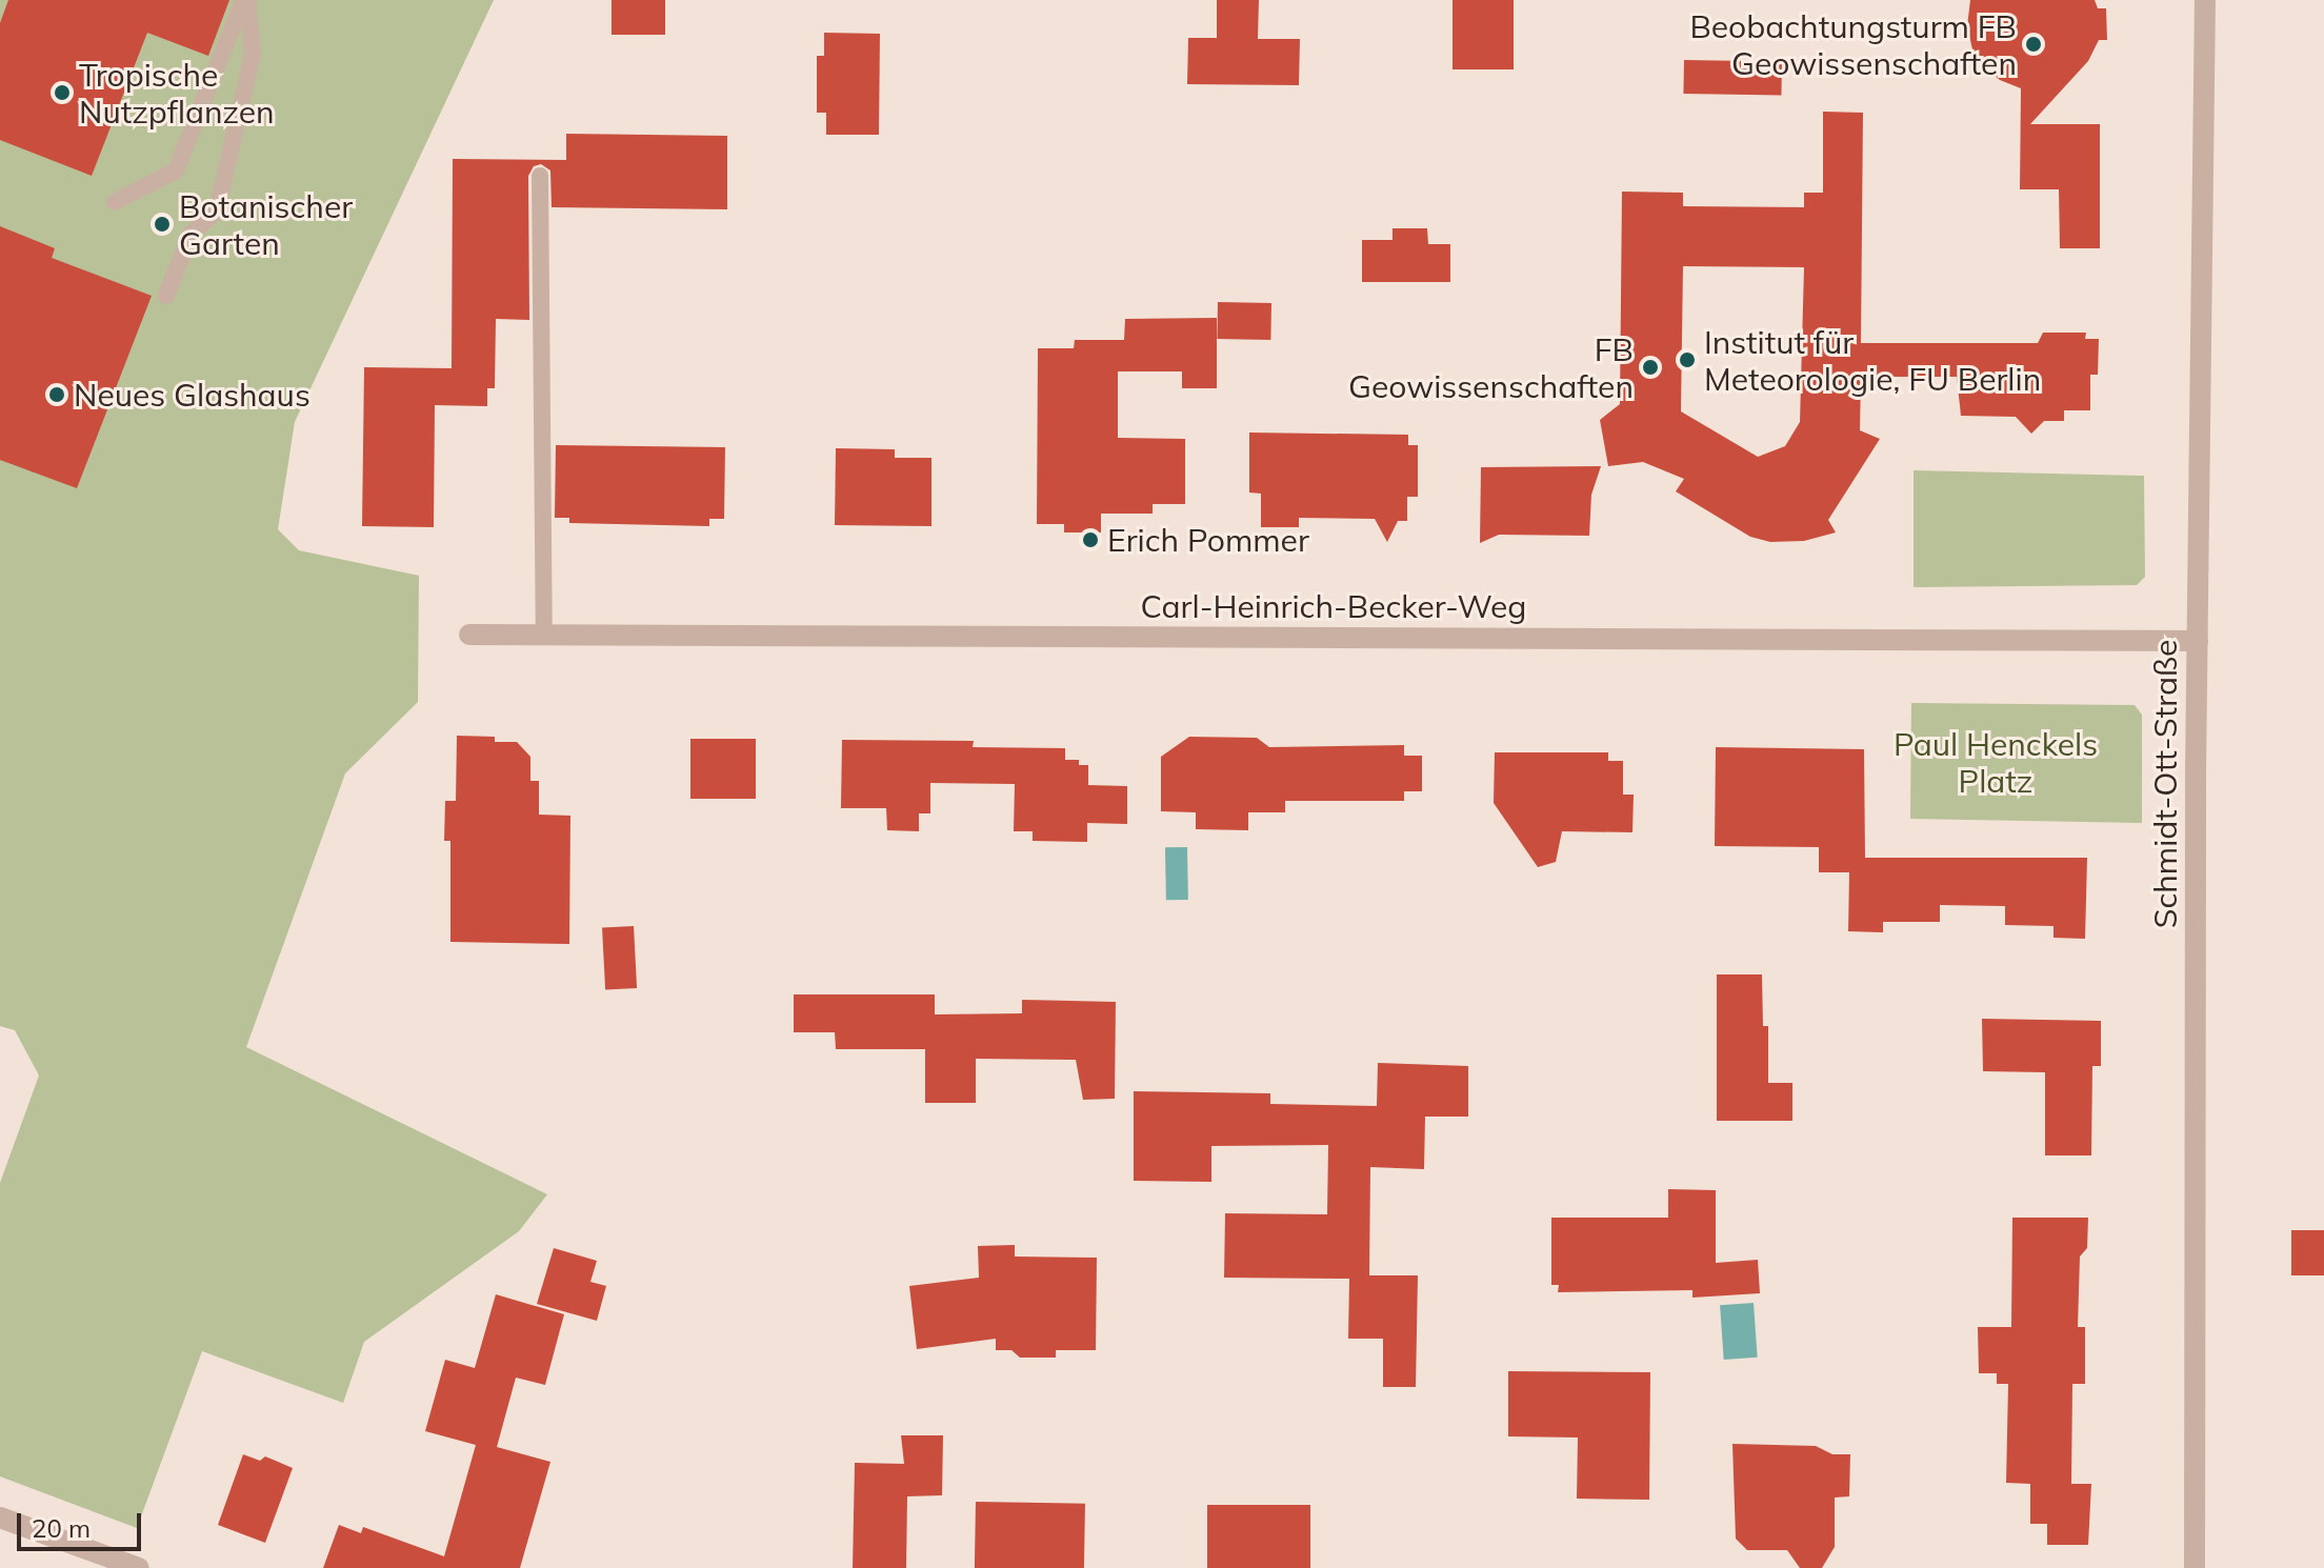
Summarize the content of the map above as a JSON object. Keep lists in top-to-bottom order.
{
  "streets": {
    "street": ["Carl-Heinrich-Becker-Weg", "Schmidt-Ott-Straße"]
  },
  "crossings": [
    ["Carl-Heinrich-Becker-Weg", "Schmidt-Ott-Straße"]
  ],
  "parks": ["Paul Henckels Platz"],
  "places": [
    "Beobachtungsturm FB Geowissenschaften",
    "Tropische Nutzpflanzen",
    "Botanischer Garten",
    "Institut für Meteorologie, FU Berlin",
    "FB Geowissenschaften",
    "Neues Glashaus",
    "Erich Pommer"
  ],
  "scale_bar": "20 m"
}
